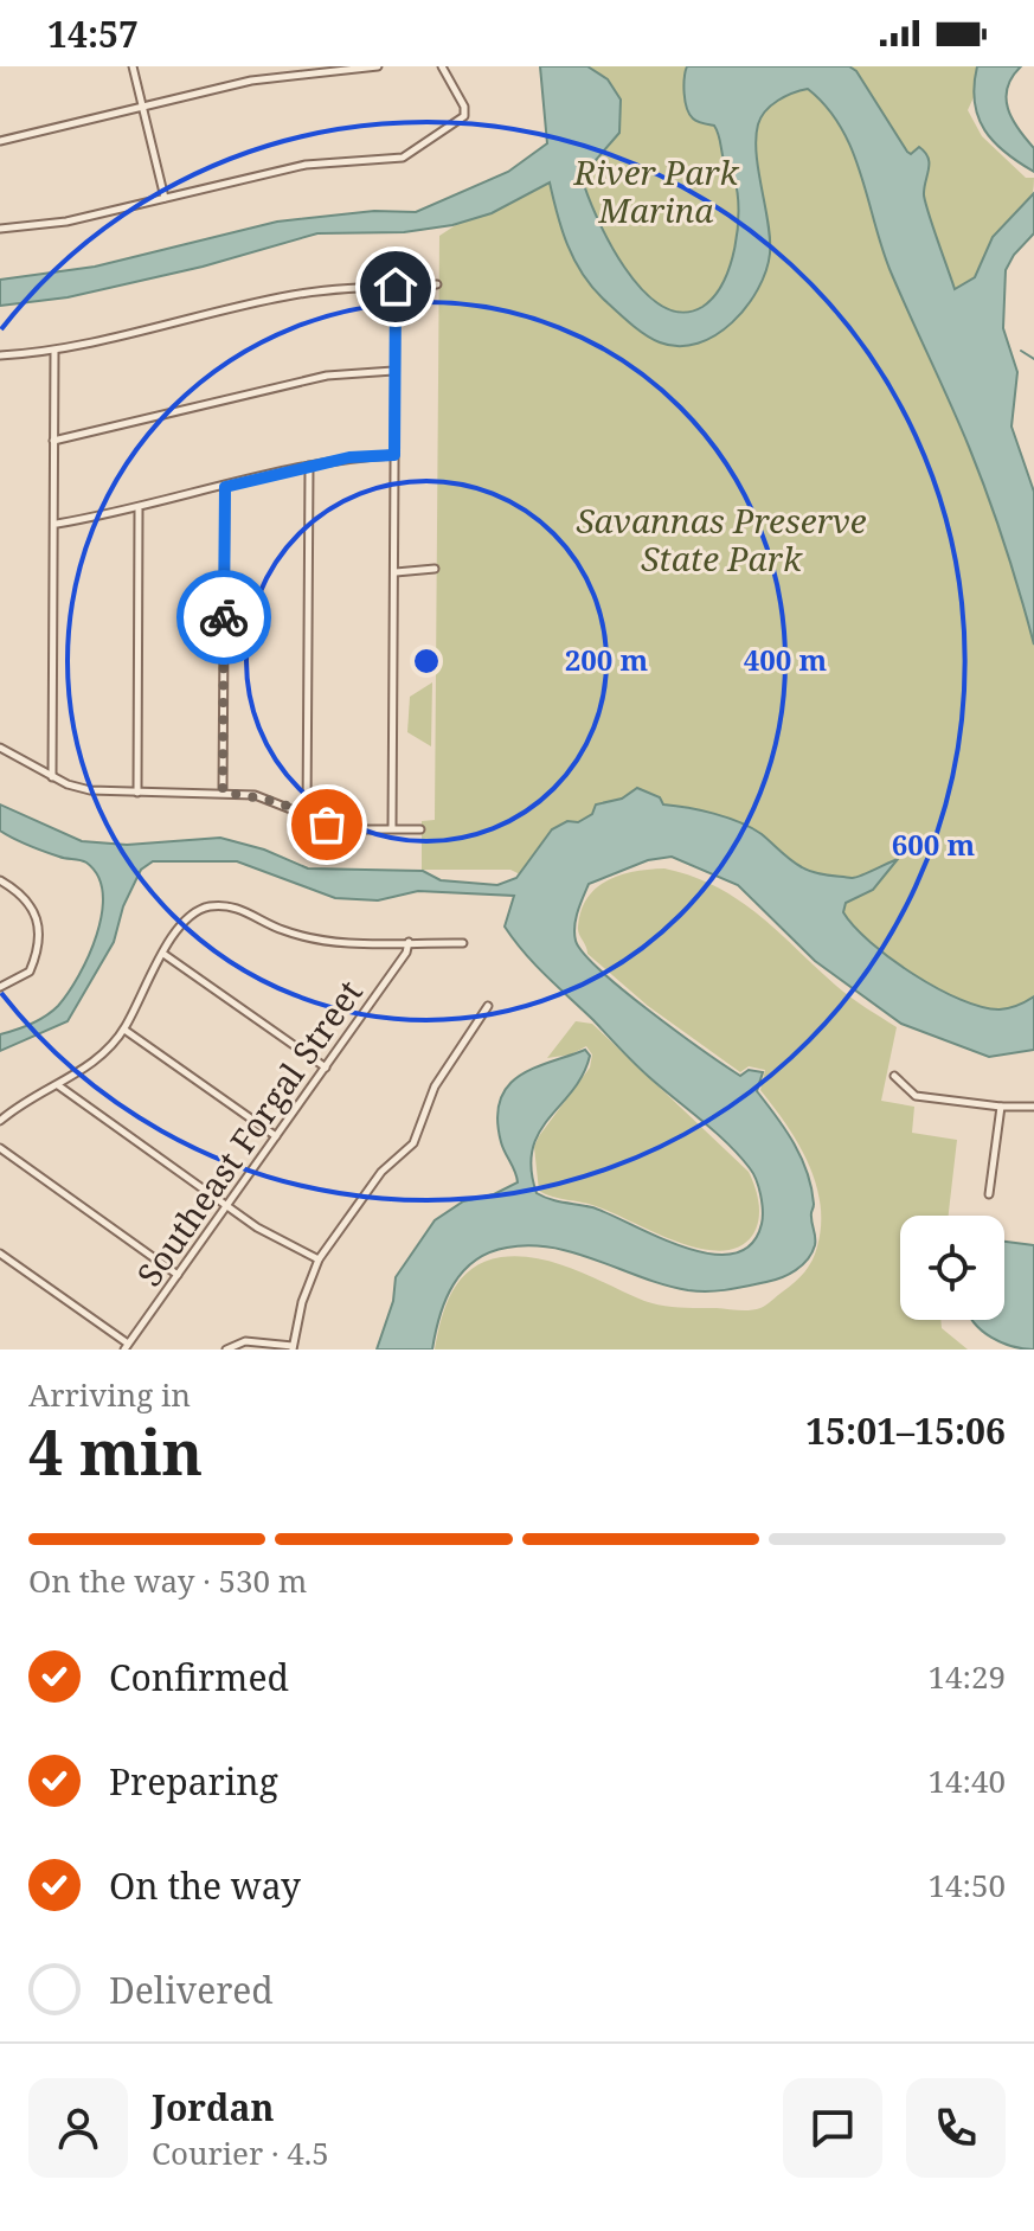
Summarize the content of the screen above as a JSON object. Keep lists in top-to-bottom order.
{
  "streets": {
    "street": ["Southeast Forgal Street"]
  },
  "parks": ["River Park Marina", "Savannas Preserve State Park"],
  "page": {
    "status": "14:57",
    "heading": ["4 min", "Arriving in", "15:01–15:06"],
    "panel": ["Jordan", "Courier · 4.5"],
    "bar": "On the way · 530 m",
    "list": [
      ["Confirmed", "14:29"],
      ["Preparing", "14:40"],
      ["On the way", "14:50"],
      "Delivered"
    ]
  },
  "rings": ["200 m", "400 m", "600 m"]
}
